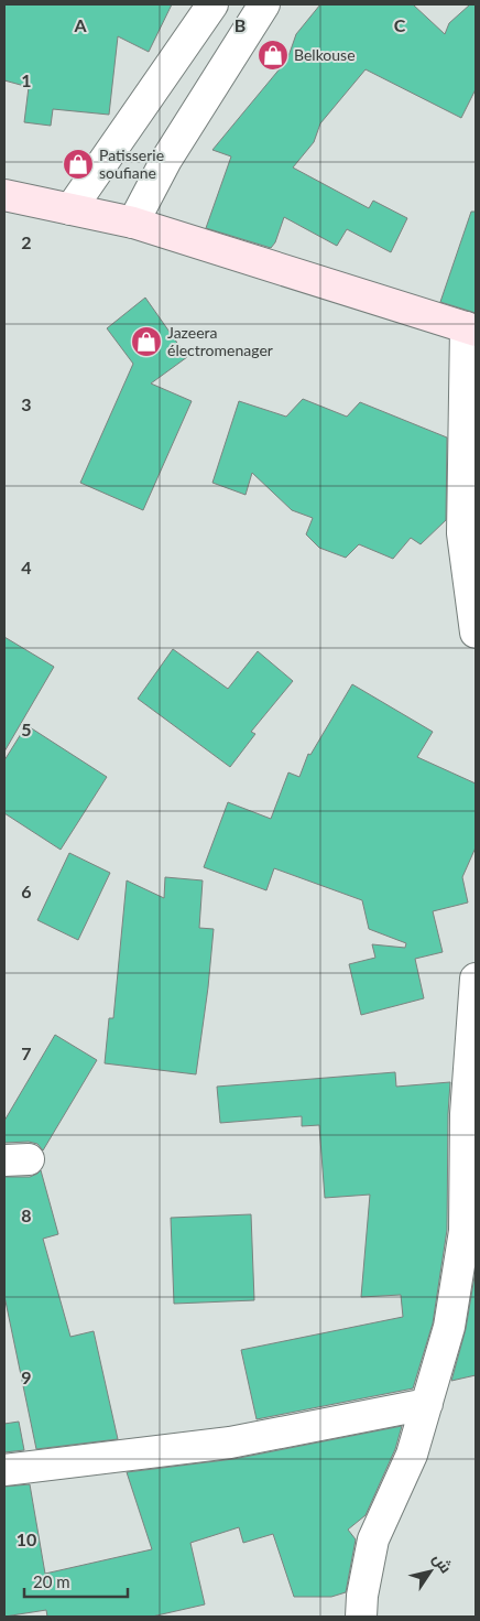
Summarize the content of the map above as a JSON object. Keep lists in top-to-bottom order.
{
  "places": {
    "shop": ["Belkouse", "Patisserie soufiane", "Jazeera électromenager"]
  },
  "scale_bar": "20 m",
  "north": "top right",
  "grid": {
    "columns": ["A", "B", "C"],
    "rows": [
      "1",
      "2",
      "3",
      "4",
      "5",
      "6",
      "7",
      "8",
      "9",
      "10"
    ]
  }
}
